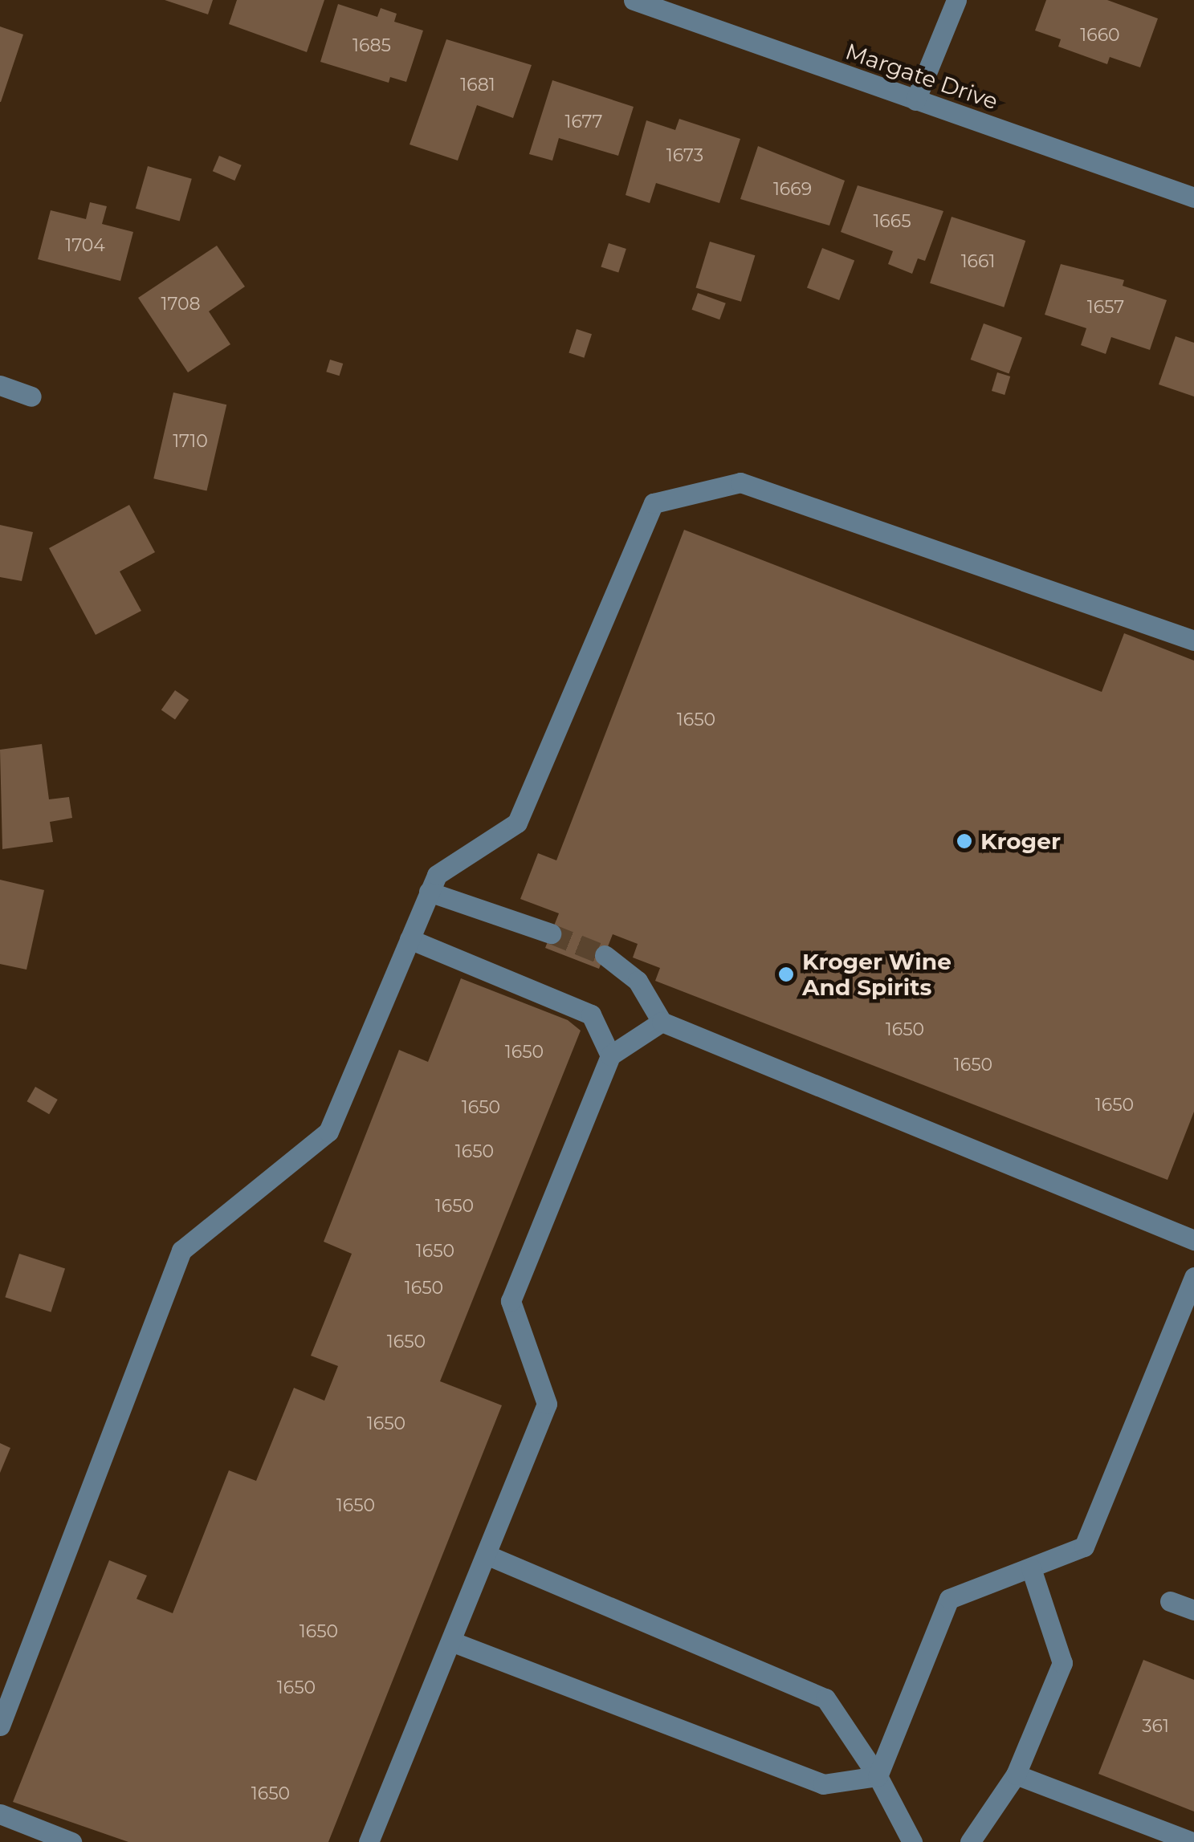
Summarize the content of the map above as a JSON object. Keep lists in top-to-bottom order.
{
  "streets": {
    "street": ["Margate Drive"]
  },
  "places": ["Kroger", "Kroger Wine And Spirits"],
  "house_numbers": [
    "1660",
    "1685",
    "1681",
    "1677",
    "1673",
    "1669",
    "1665",
    "1704",
    "1661",
    "1708",
    "1657",
    "1710",
    "1650",
    "1650",
    "1650",
    "1650",
    "1650",
    "1650",
    "1650",
    "1650",
    "1650",
    "1650",
    "1650",
    "1650",
    "1650",
    "1650",
    "1650",
    "361",
    "1650"
  ]
}
